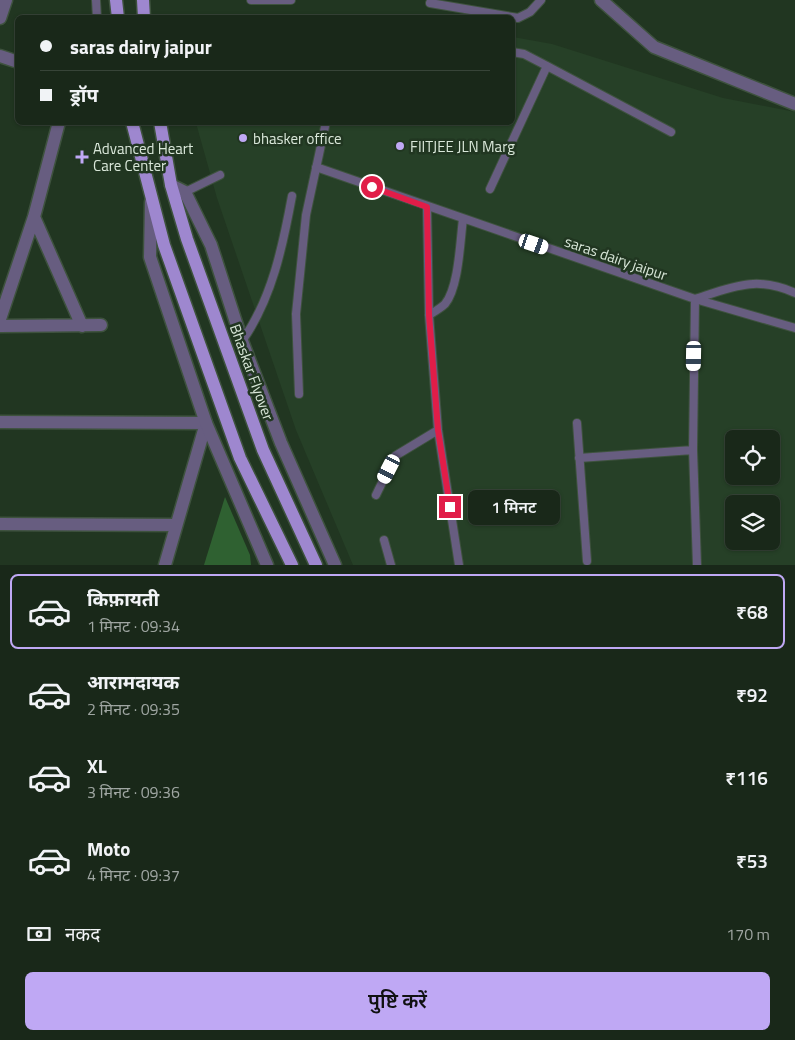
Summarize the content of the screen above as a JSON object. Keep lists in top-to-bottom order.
{
  "streets": {
    "main road": ["Bhaskar Flyover"],
    "lane": ["saras dairy jaipur"]
  },
  "places": {
    "other": ["bhasker office", "FIITJEE JLN Marg"],
    "health": ["Advanced Heart Care Center"]
  },
  "page": {
    "banner": ["saras dairy jaipur", "ड्रॉप"],
    "bubble": "1 मिनट",
    "list": [
      {
        "name": "किफ़ायती",
        "note": "1 मिनट · 09:34",
        "value": "₹68"
      },
      {
        "name": "आरामदायक",
        "note": "2 मिनट · 09:35",
        "value": "₹92"
      },
      {
        "name": "XL",
        "note": "3 मिनट · 09:36",
        "value": "₹116"
      },
      {
        "name": "Moto",
        "note": "4 मिनट · 09:37",
        "value": "₹53"
      }
    ],
    "pay": ["नकद", "170 m"],
    "buttons": "पुष्टि करें"
  }
}
